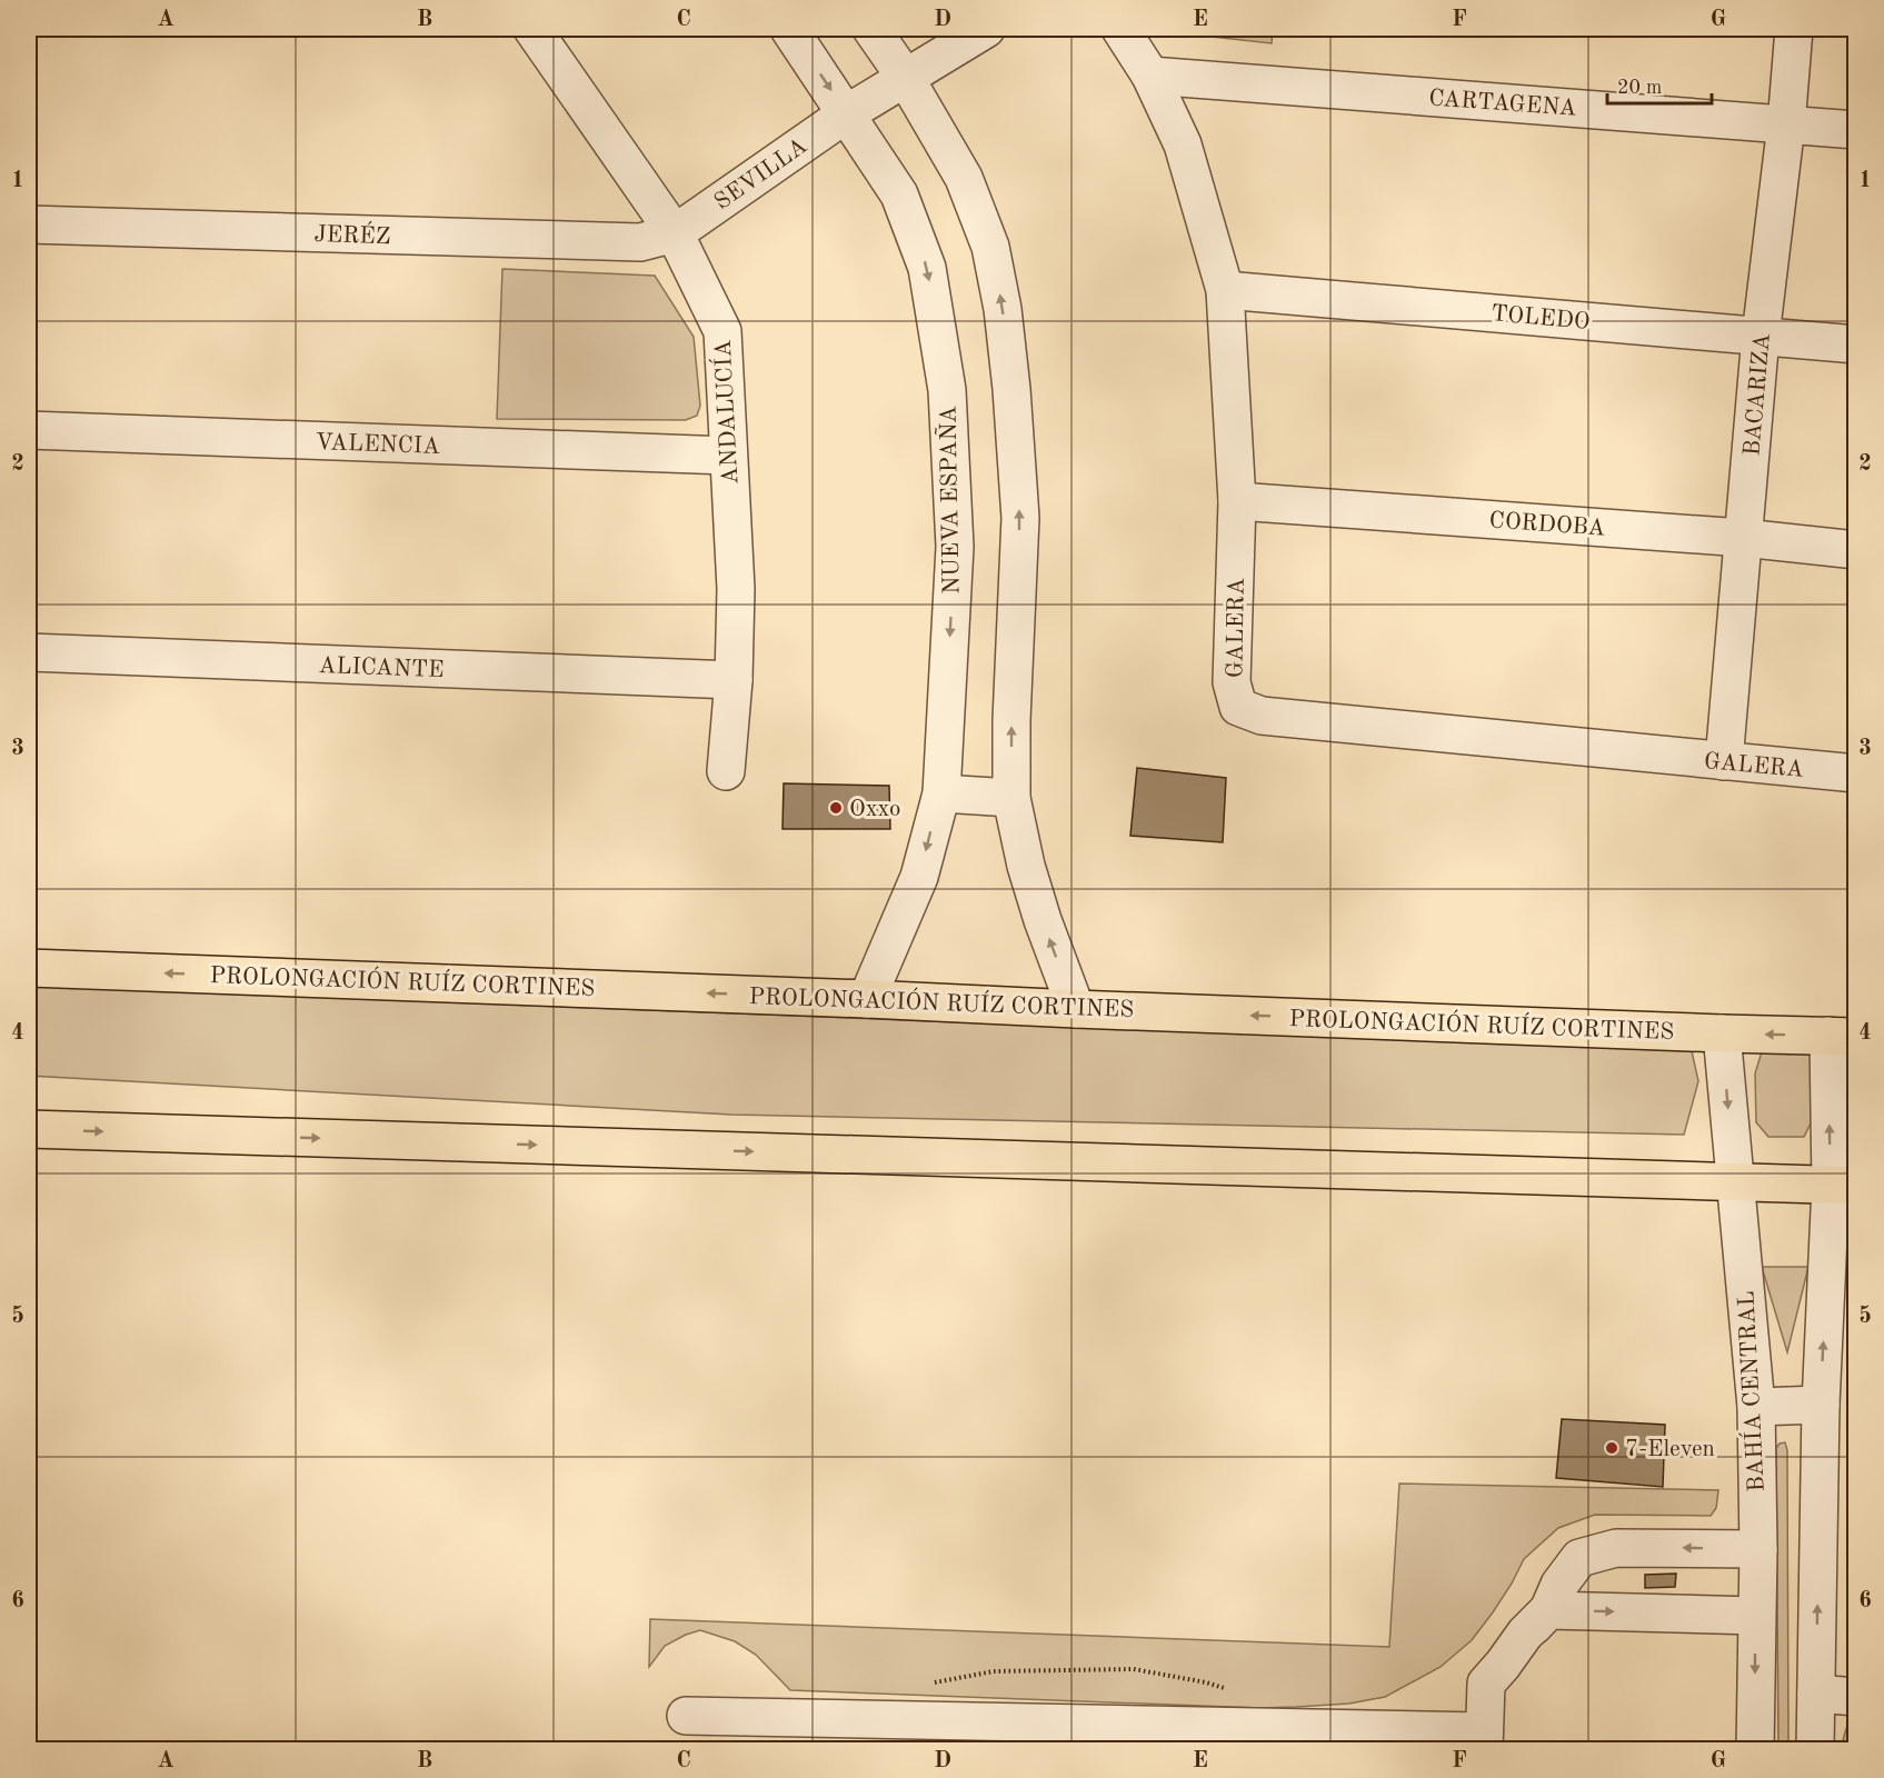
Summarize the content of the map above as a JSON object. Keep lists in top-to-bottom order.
{
  "streets": {
    "main road": ["PROLONGACIÓN RUÍZ CORTINES"],
    "street": [
      "CARTAGENA",
      "SEVILLA",
      "JERÉZ",
      "TOLEDO",
      "BACARIZA",
      "ANDALUCÍA",
      "VALENCIA",
      "NUEVA ESPAÑA",
      "CORDOBA",
      "GALERA",
      "ALICANTE",
      "BAHÍA CENTRAL"
    ]
  },
  "crossings": [
    ["CARTAGENA", "BACARIZA"],
    ["CARTAGENA", "GALERA"],
    ["SEVILLA", "JERÉZ"],
    ["SEVILLA", "ANDALUCÍA"],
    ["SEVILLA", "NUEVA ESPAÑA"],
    ["JERÉZ", "ANDALUCÍA"],
    ["TOLEDO", "BACARIZA"],
    ["TOLEDO", "GALERA"],
    ["BACARIZA", "CORDOBA"],
    ["BACARIZA", "GALERA"],
    ["ANDALUCÍA", "VALENCIA"],
    ["ANDALUCÍA", "ALICANTE"],
    ["NUEVA ESPAÑA", "PROLONGACIÓN RUÍZ CORTINES"],
    ["CORDOBA", "GALERA"],
    ["PROLONGACIÓN RUÍZ CORTINES", "BAHÍA CENTRAL"]
  ],
  "places": ["Oxxo", "7-Eleven"],
  "scale_bar": "20 m",
  "grid": {
    "columns": [
      "A",
      "B",
      "C",
      "D",
      "E",
      "F",
      "G"
    ],
    "rows": [
      "1",
      "2",
      "3",
      "4",
      "5",
      "6"
    ]
  }
}
